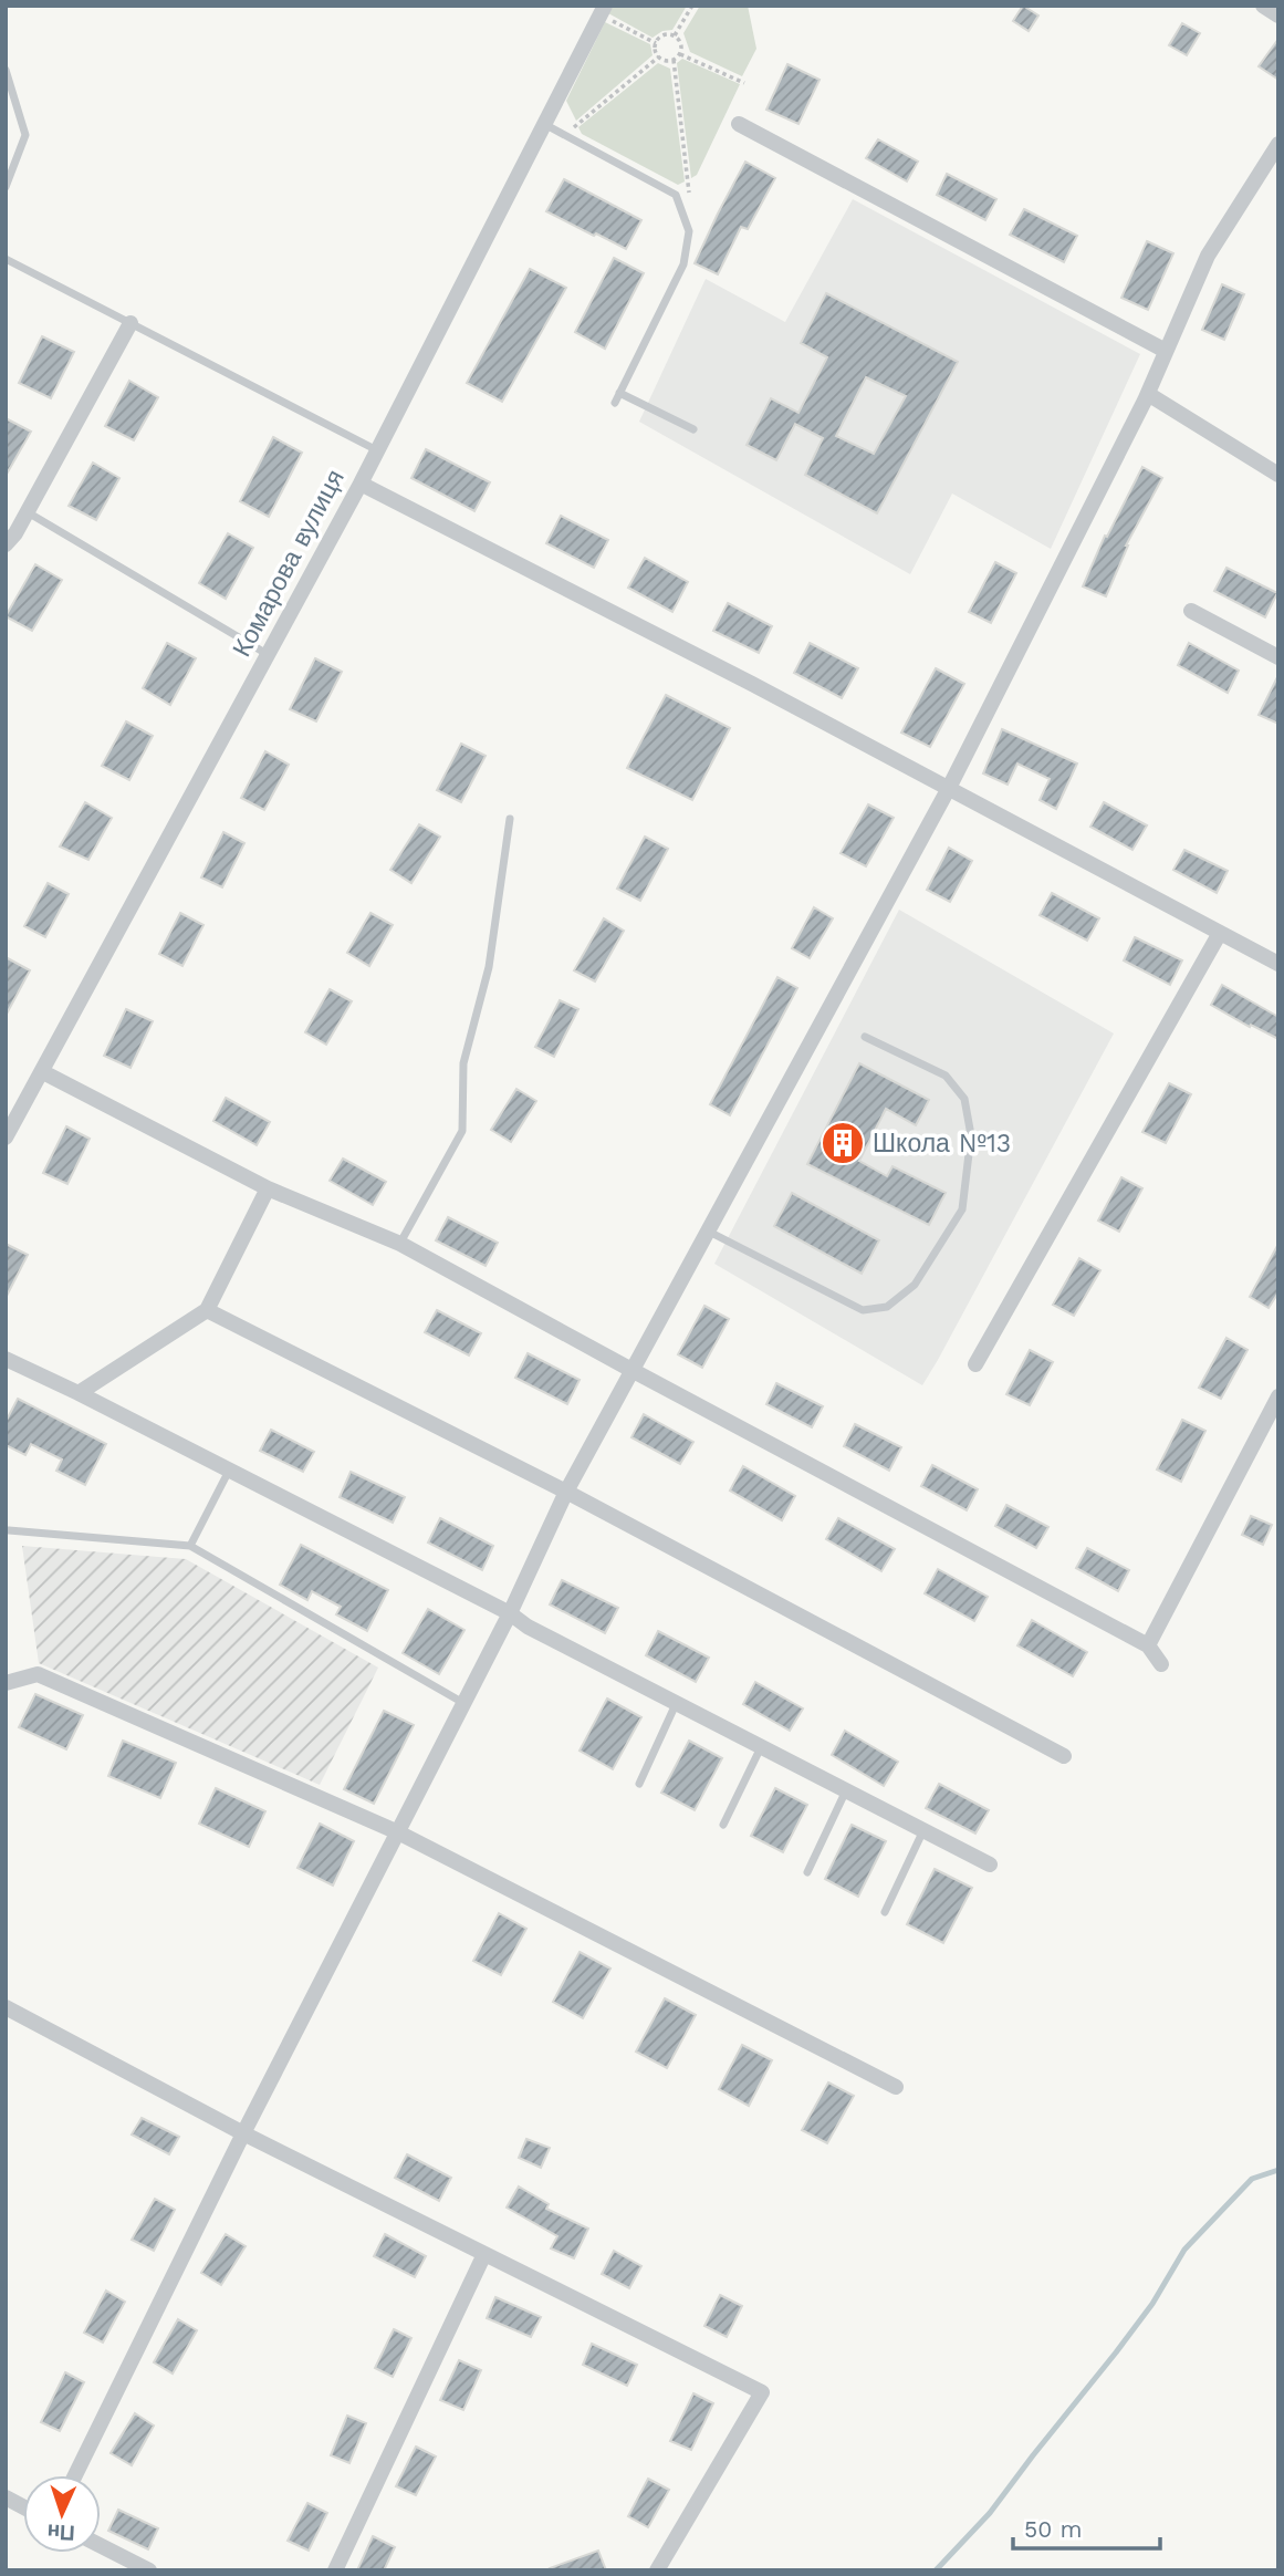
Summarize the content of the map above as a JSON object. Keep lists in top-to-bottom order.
{
  "streets": {
    "street": ["Комарова вулиця"]
  },
  "places": {
    "building": ["Школа №13"]
  },
  "scale_bar": "50 m",
  "north": "bottom"
}
